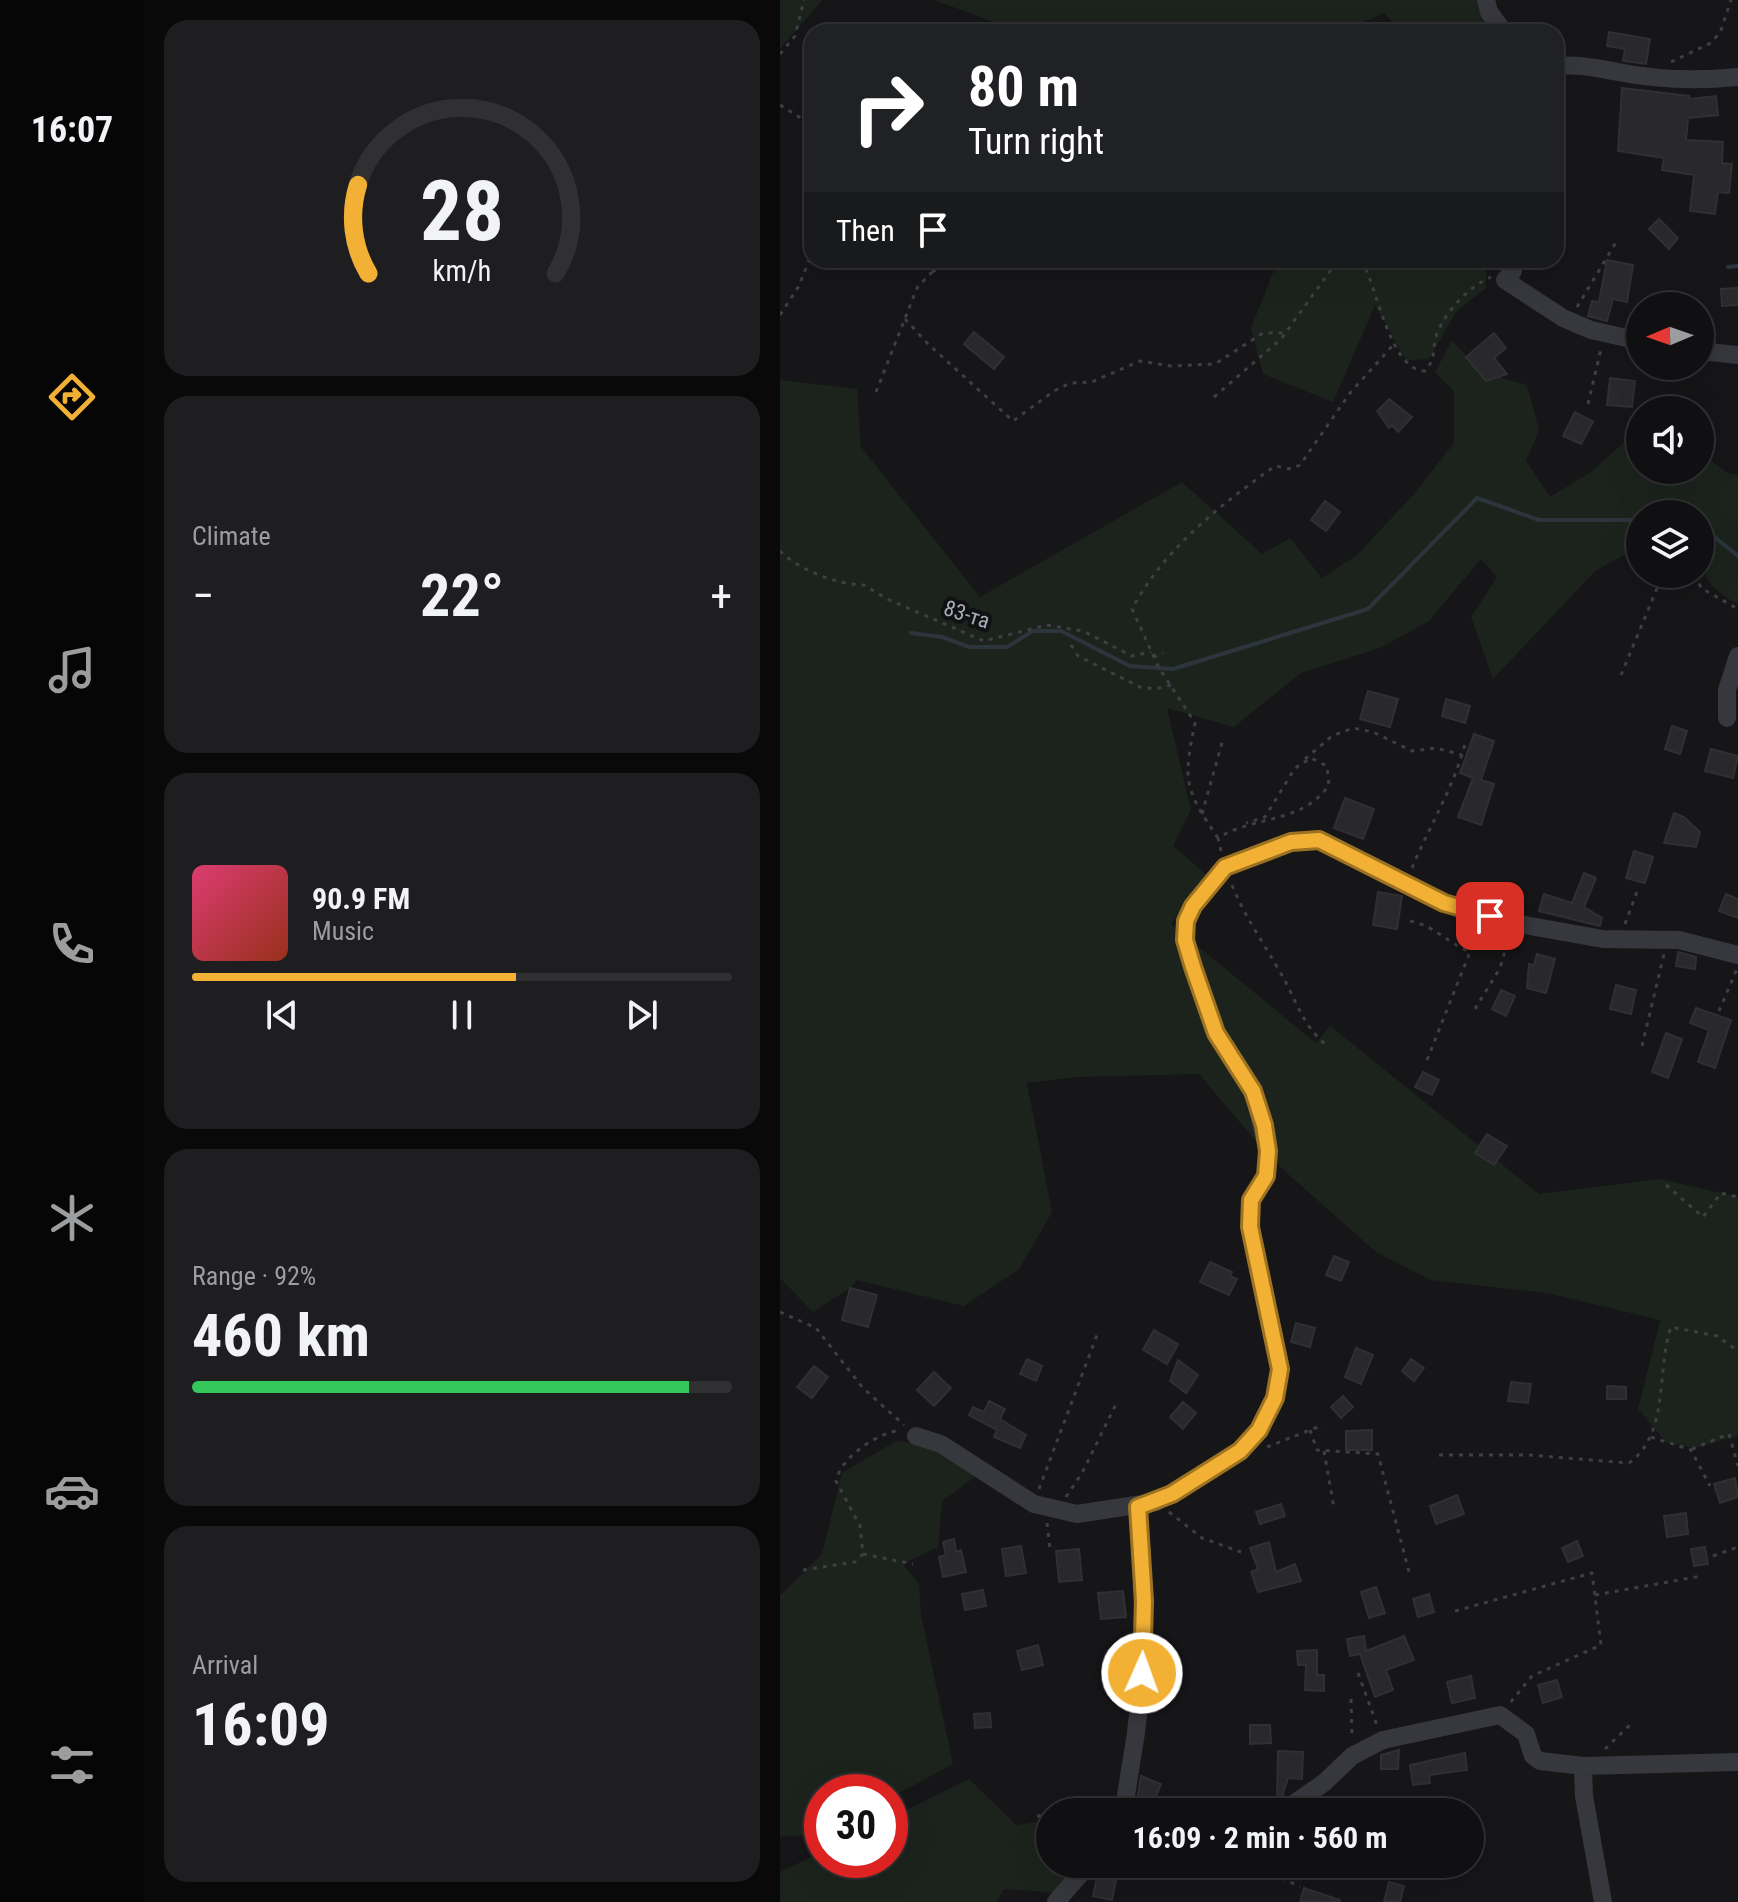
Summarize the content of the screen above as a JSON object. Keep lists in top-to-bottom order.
{
  "streets": {
    "path": ["83-та"]
  },
  "north": "left",
  "page": {
    "tabs": "16:07",
    "turn": ["80 m", "Turn right"],
    "then": "Then",
    "tile": [
      "Climate",
      ["Range · 92%", "460 km"],
      ["Arrival", "16:09"]
    ],
    "heat": ["−", "22°", "+"],
    "song": ["90.9 FM", "Music"],
    "limit": "30",
    "trip": "16:09 · 2 min · 560 m",
    "gauge": ["28", "km/h"]
  }
}
